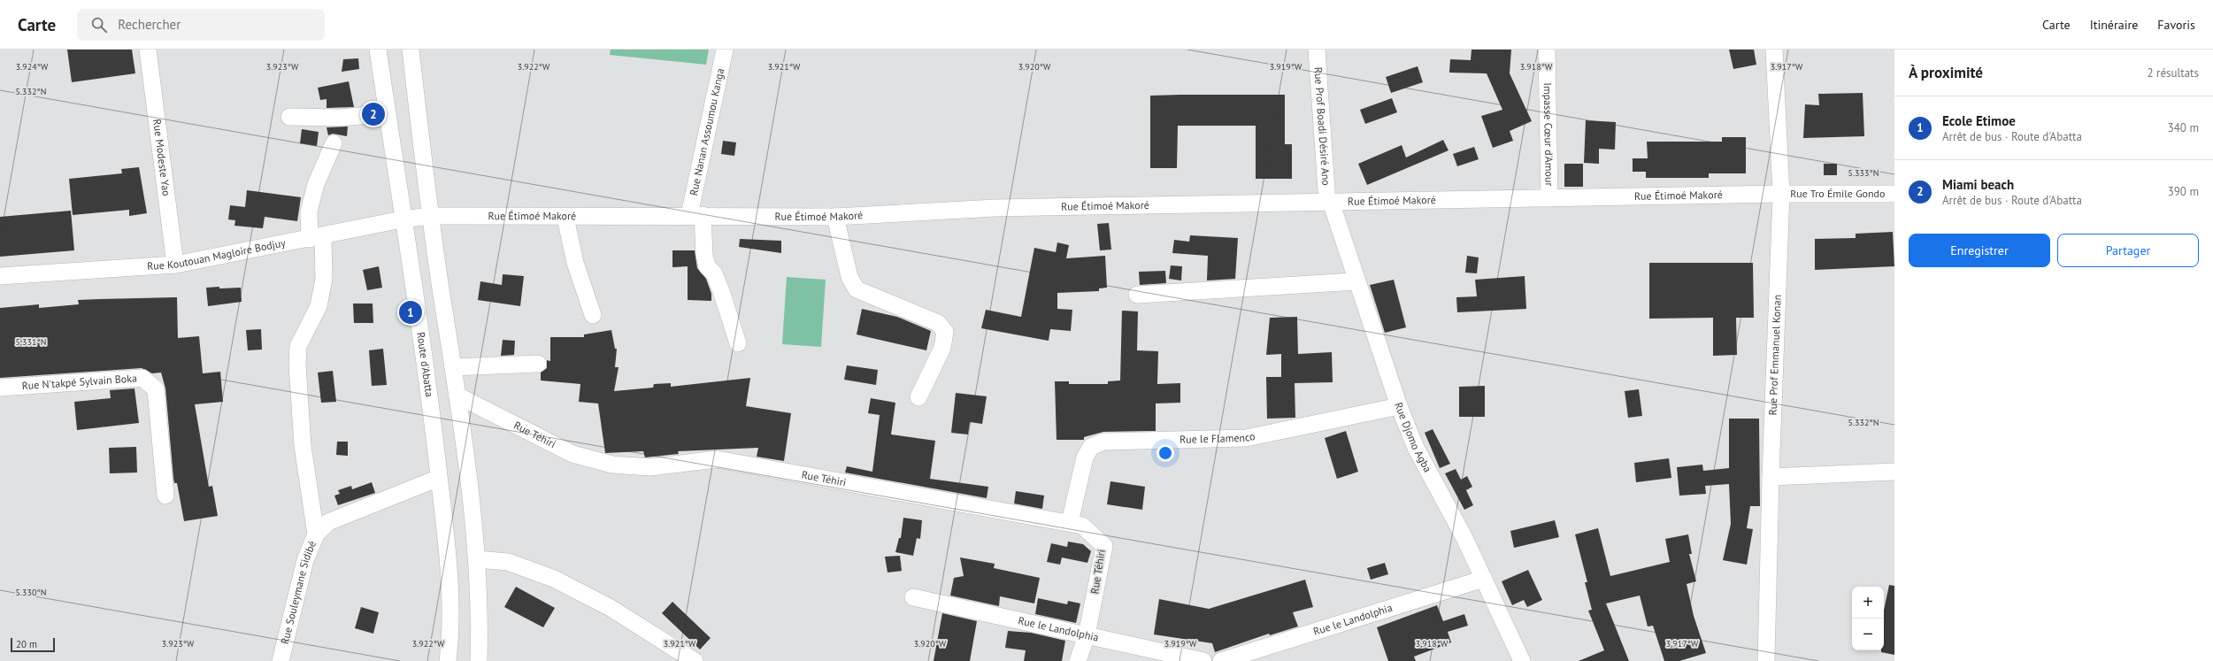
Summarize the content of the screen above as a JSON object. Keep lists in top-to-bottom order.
{
  "streets": {
    "street": [
      "Rue Prof Boadi Désiré Ano",
      "Rue Nanan Assoumou Kanga",
      "Impasse Cœur d'Amour",
      "Rue Modeste Yao",
      "Rue Tro Émile Gondo",
      "Rue Étimoé Makoré",
      "Rue Koutouan Magloire Bodjuy",
      "Rue Prof Emmanuel Konan",
      "Route d'Abatta",
      "Rue N'takpé Sylvain Boka",
      "Rue Téhiri",
      "Rue le Flamenco",
      "Rue Djomo Agba",
      "Rue Souleymane Sidibé",
      "Rue le Landolphia"
    ]
  },
  "crossings": [
    ["Rue Prof Boadi Désiré Ano", "Rue Étimoé Makoré"],
    ["Rue Prof Boadi Désiré Ano", "Rue Djomo Agba"],
    ["Rue Nanan Assoumou Kanga", "Rue Étimoé Makoré"],
    ["Impasse Cœur d'Amour", "Rue Étimoé Makoré"],
    ["Rue Modeste Yao", "Rue Koutouan Magloire Bodjuy"],
    ["Rue Tro Émile Gondo", "Rue Étimoé Makoré"],
    ["Rue Tro Émile Gondo", "Rue Prof Emmanuel Konan"],
    ["Rue Étimoé Makoré", "Rue Koutouan Magloire Bodjuy"],
    ["Rue Étimoé Makoré", "Rue Prof Emmanuel Konan"],
    ["Rue Étimoé Makoré", "Rue Djomo Agba"],
    ["Rue Koutouan Magloire Bodjuy", "Route d'Abatta"],
    ["Route d'Abatta", "Rue Souleymane Sidibé"],
    ["Rue Téhiri", "Rue le Flamenco"],
    ["Rue Téhiri", "Rue le Landolphia"],
    ["Rue le Flamenco", "Rue Djomo Agba"],
    ["Rue Djomo Agba", "Rue le Landolphia"]
  ],
  "scale_bar": "20 m",
  "page": {
    "header": "Carte",
    "search": "Rechercher",
    "nav": ["Carte", "Itinéraire", "Favoris"],
    "heading": ["À proximité", "2 résultats"],
    "list": [
      {
        "mark": "1",
        "name": "Ecole Etimoe",
        "note": "Arrêt de bus · Route d'Abatta",
        "value": "340 m"
      },
      {
        "mark": "2",
        "name": "Miami beach",
        "note": "Arrêt de bus · Route d'Abatta",
        "value": "390 m"
      }
    ],
    "pins": ["2", "1"],
    "buttons": ["Enregistrer", "Partager"],
    "map_buttons": ["+", "−"],
    "scale": "20 m"
  },
  "coordinates": [
    "3.924°W",
    "3.923°W",
    "3.922°W",
    "3.921°W",
    "3.920°W",
    "3.919°W",
    "3.918°W",
    "3.917°W",
    "5.332°N",
    "5.333°N",
    "5.331°N",
    "5.330°N"
  ]
}
